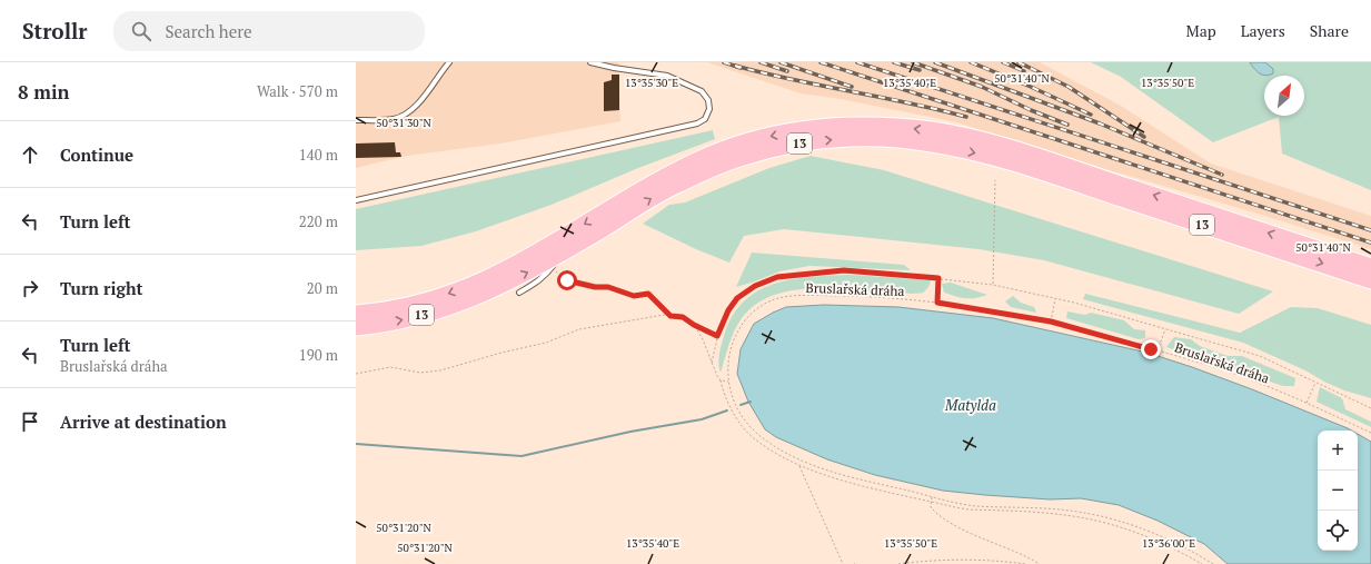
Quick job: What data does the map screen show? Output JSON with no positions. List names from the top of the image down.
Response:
{
  "streets": {
    "highway": ["13"],
    "path": ["Bruslařská dráha"]
  },
  "water": ["Matylda"],
  "north": "top right",
  "page": {
    "header": "Strollr",
    "search": "Search here",
    "nav": ["Map", "Layers", "Share"],
    "heading": ["8 min", "Walk · 570 m"],
    "list": [
      ["Continue", "140 m"],
      ["Turn left", "220 m"],
      ["Turn right", "20 m"],
      ["Turn left", "Bruslařská dráha", "190 m"],
      "Arrive at destination"
    ],
    "map_buttons": ["+", "−"]
  },
  "coordinates": [
    "50°31'40\"N",
    "13°35'30\"E",
    "13°35'40\"E",
    "13°35'50\"E",
    "50°31'30\"N",
    "50°31'20\"N",
    "13°36'00\"E"
  ]
}
